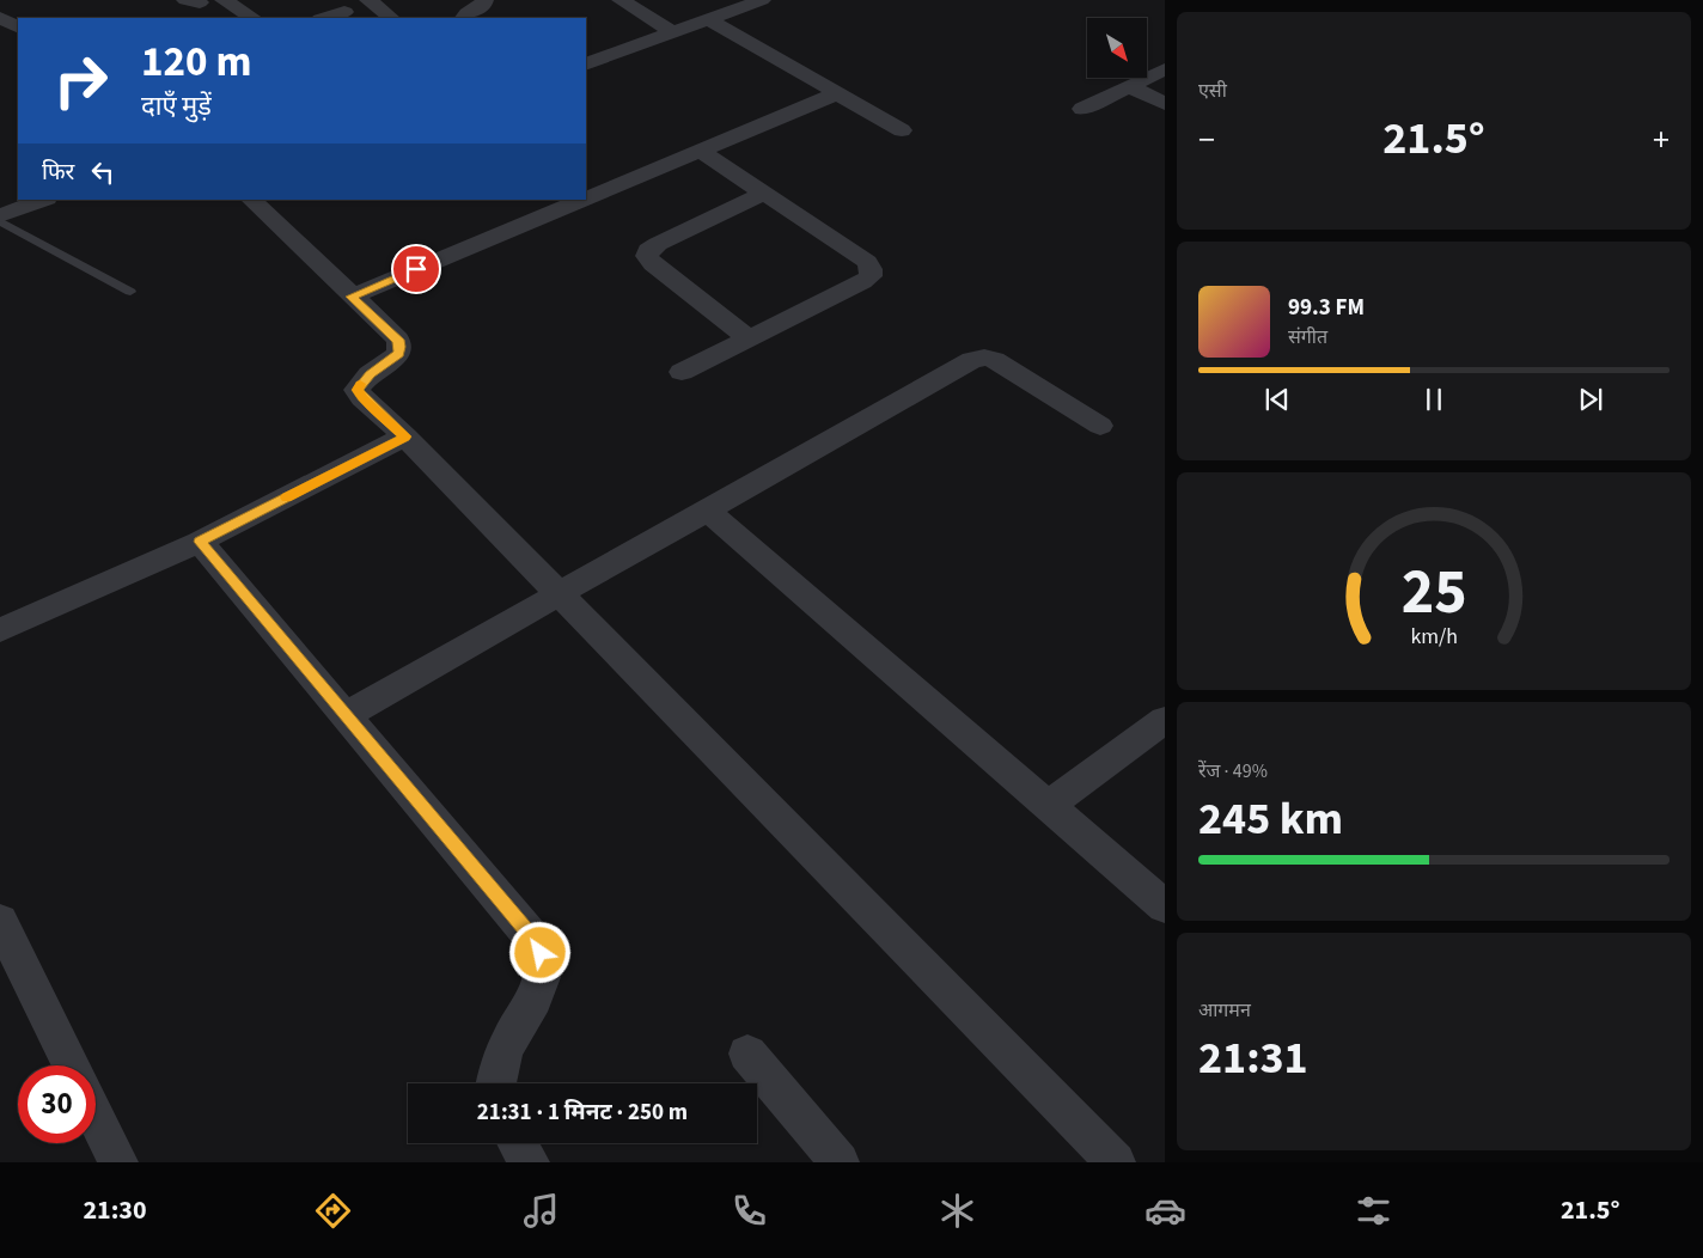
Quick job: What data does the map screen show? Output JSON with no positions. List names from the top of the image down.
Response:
{
  "north": "bottom right",
  "page": {
    "tile": [
      "एसी",
      ["रेंज · 49%", "245 km"],
      ["आगमन", "21:31"]
    ],
    "turn": ["120 m", "दाएँ मुड़ें"],
    "heat": ["−", "21.5°", "+"],
    "then": "फिर",
    "song": ["99.3 FM", "संगीत"],
    "limit": "30",
    "trip": "21:31 · 1 मिनट · 250 m",
    "tabs": ["21:30", "21.5°"],
    "gauge": ["25", "km/h"]
  }
}
